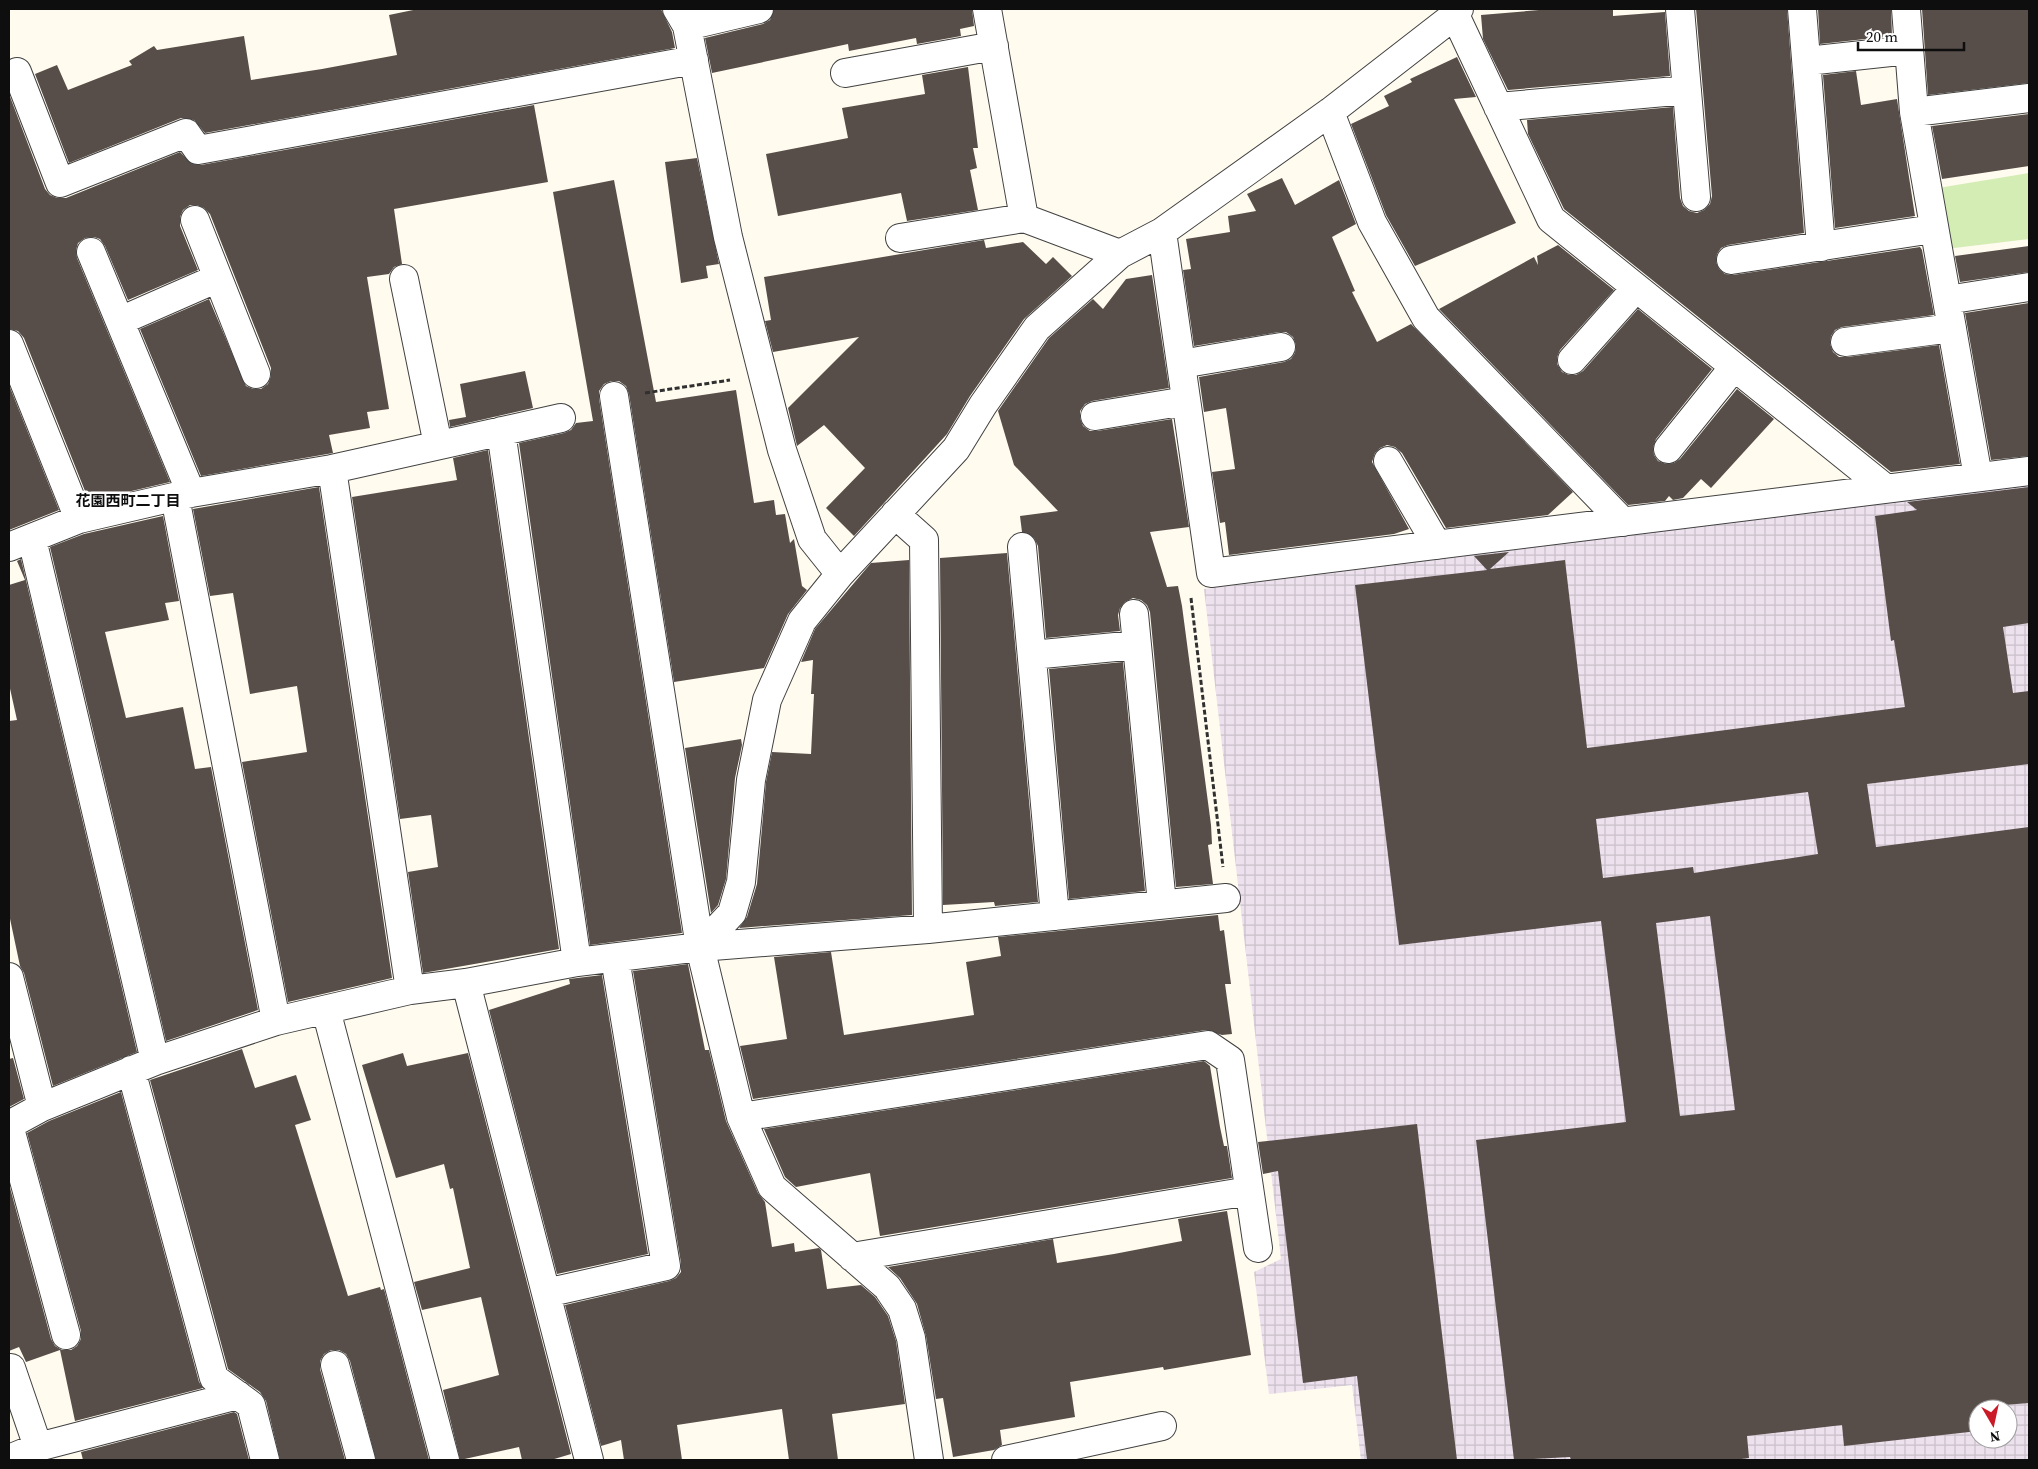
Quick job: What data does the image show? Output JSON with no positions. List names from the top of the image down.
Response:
{
  "districts": ["花園西町二丁目"],
  "scale_bar": "20 m",
  "north": "bottom"
}
